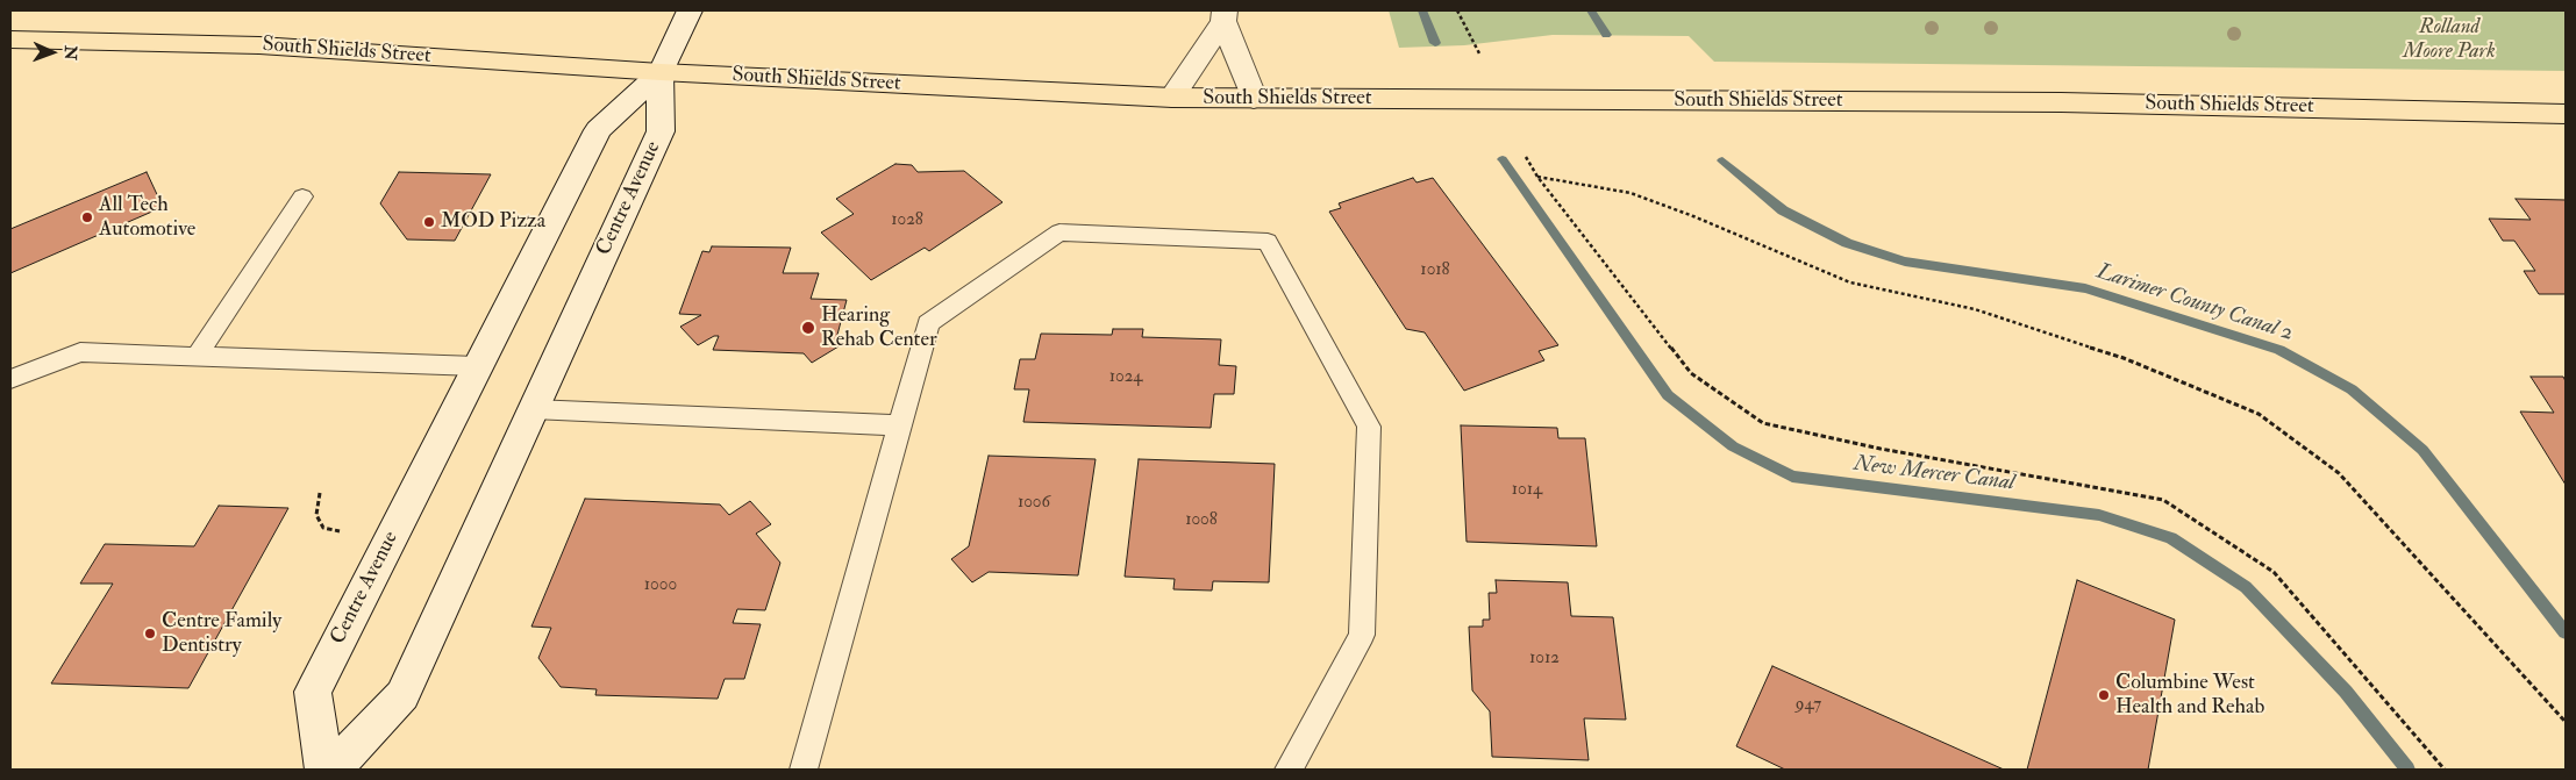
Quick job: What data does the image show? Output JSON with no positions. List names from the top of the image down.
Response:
{
  "streets": {
    "main road": ["South Shields Street"],
    "street": ["Centre Avenue"]
  },
  "crossings": [
    ["South Shields Street", "Centre Avenue"]
  ],
  "water": ["Larimer County Canal 2", "New Mercer Canal"],
  "parks": ["Rolland Moore Park"],
  "places": [
    "All Tech Automotive",
    "MOD Pizza",
    "Hearing Rehab Center",
    "Centre Family Dentistry",
    "Columbine West Health and Rehab"
  ],
  "house_numbers": [
    "1028",
    "1018",
    "1024",
    "1014",
    "1006",
    "1008",
    "1000",
    "1012",
    "947"
  ],
  "north": "right"
}
